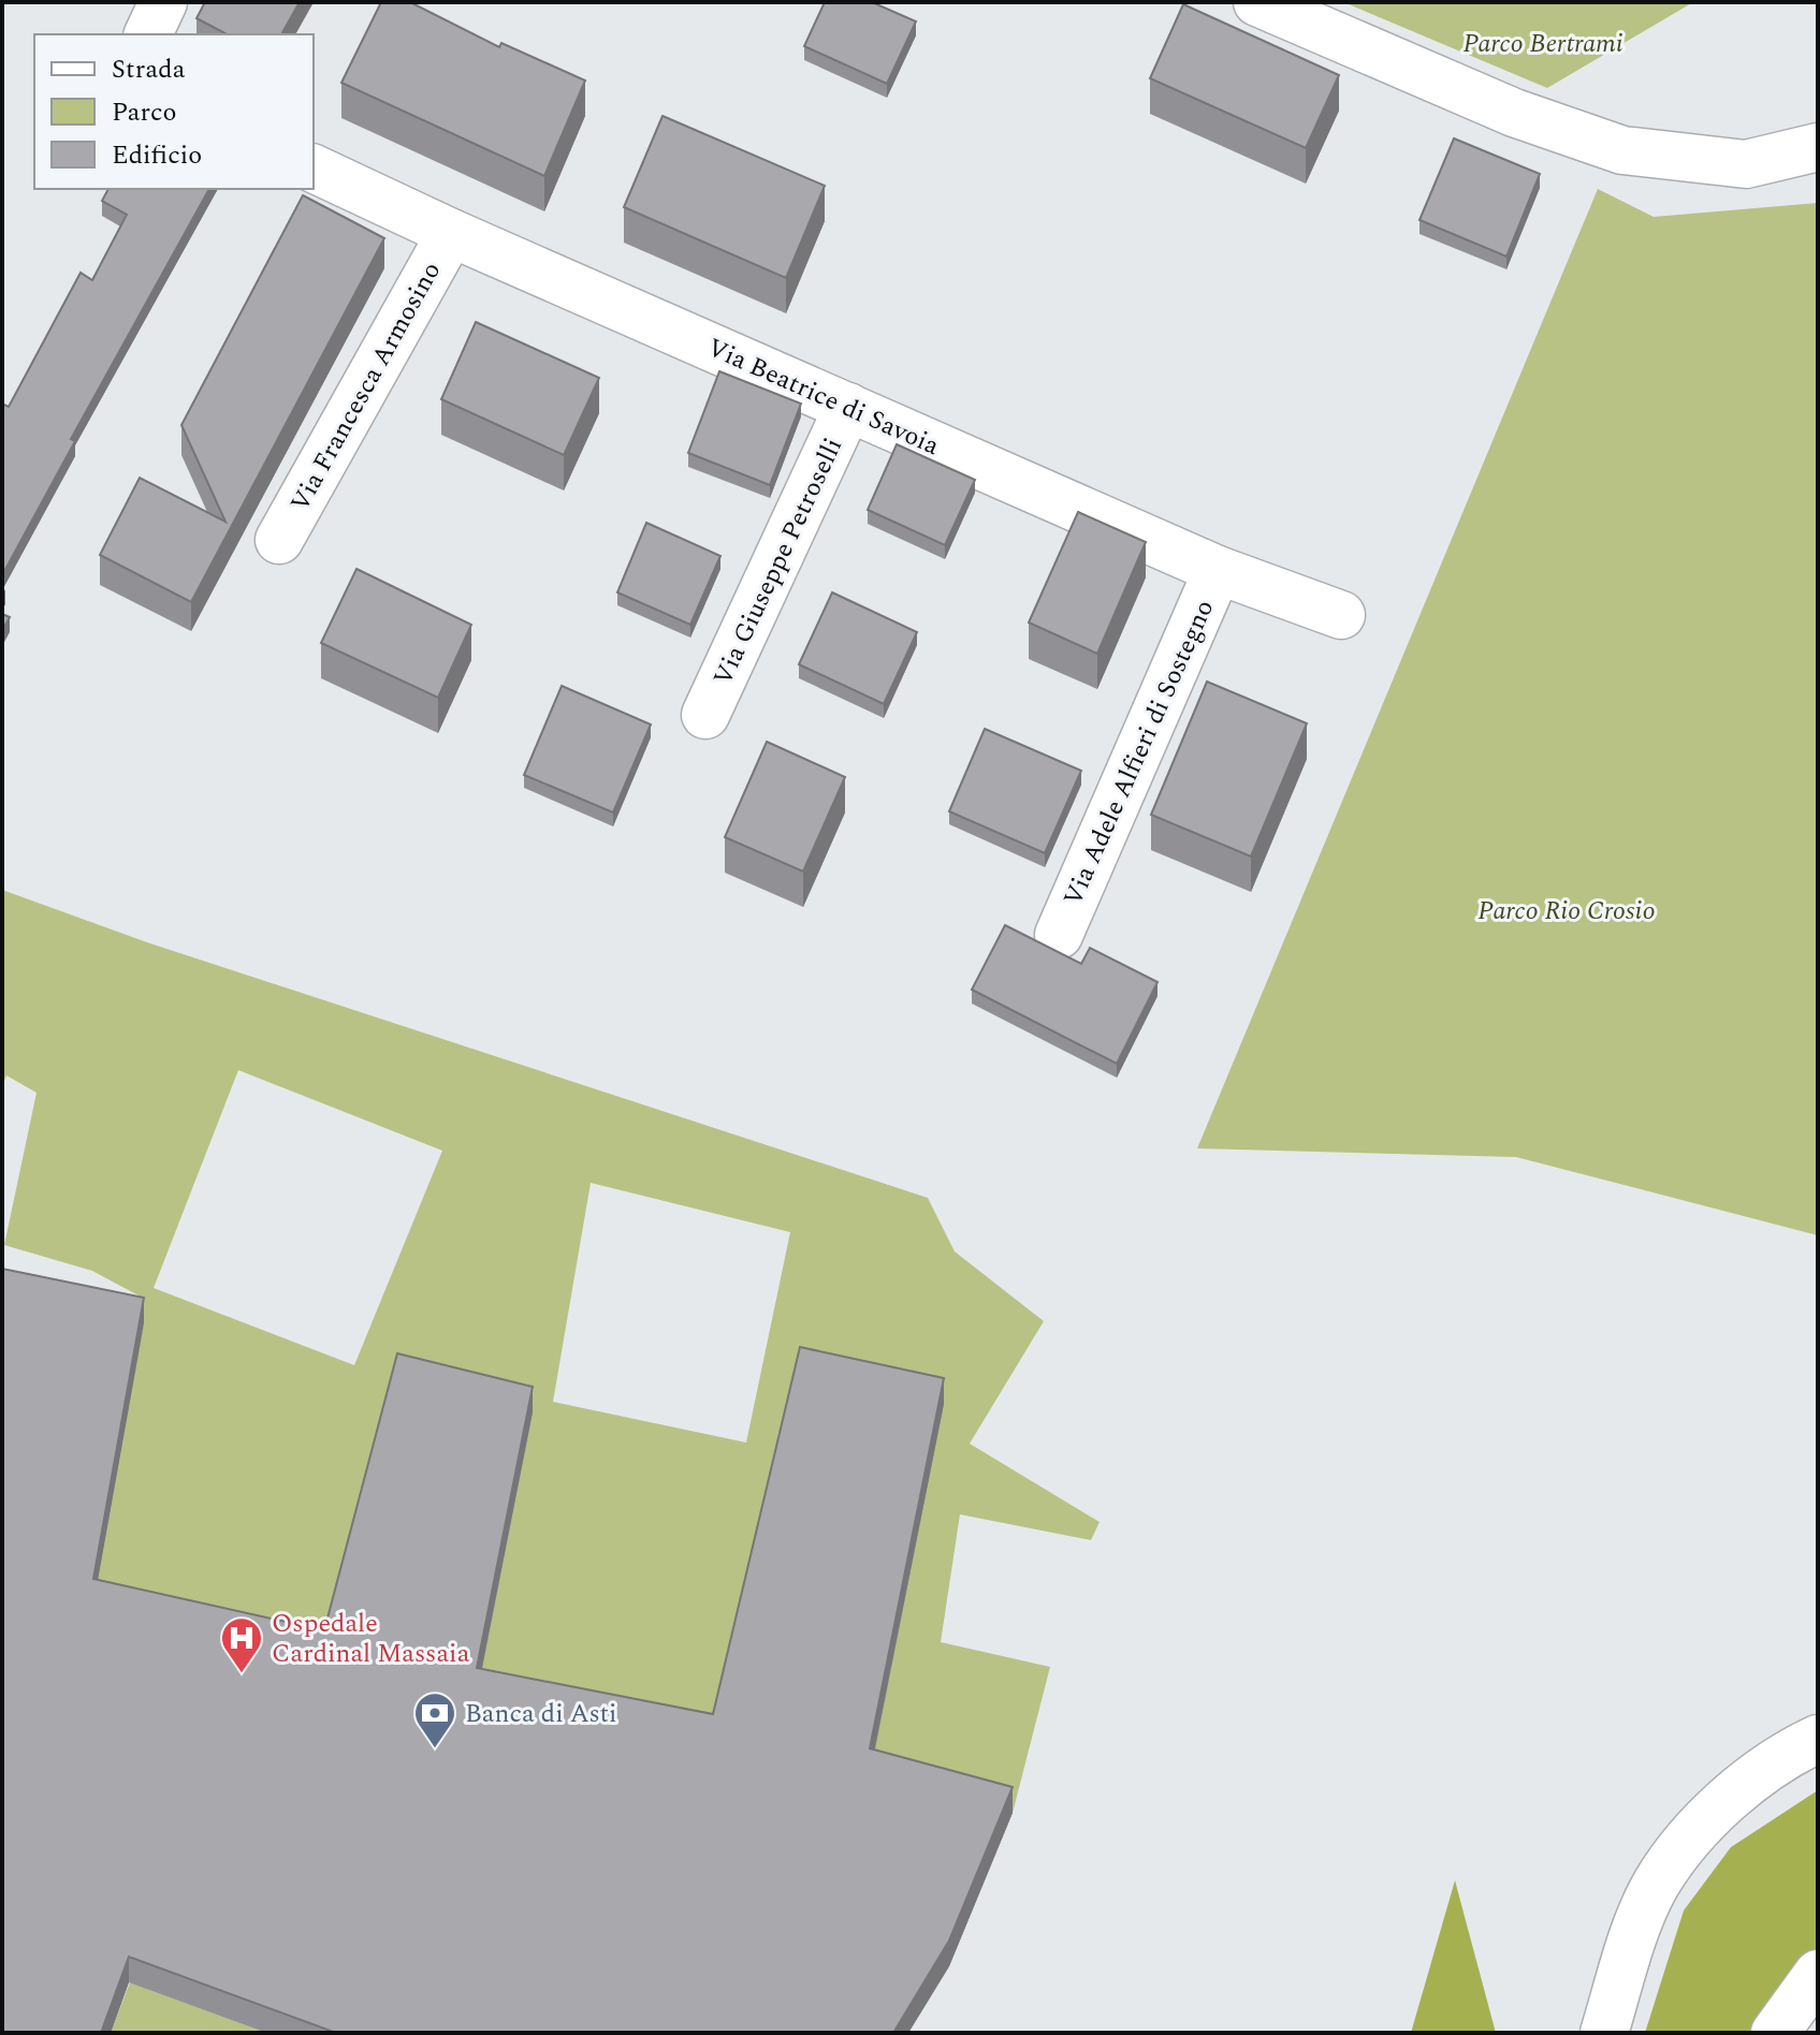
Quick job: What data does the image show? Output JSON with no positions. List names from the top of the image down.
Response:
{
  "streets": {
    "street": [
      "Via Francesca Armosino",
      "Via Beatrice di Savoia",
      "Via Giuseppe Petroselli",
      "Via Adele Alfieri di Sostegno"
    ]
  },
  "crossings": [
    ["Via Francesca Armosino", "Via Beatrice di Savoia"],
    ["Via Beatrice di Savoia", "Via Giuseppe Petroselli"],
    ["Via Beatrice di Savoia", "Via Adele Alfieri di Sostegno"]
  ],
  "parks": ["Parco Bertrami", "Parco Rio Crosio"],
  "places": {
    "hospital": ["Ospedale Cardinal Massaia"],
    "bank": ["Banca di Asti"]
  },
  "legend": ["Strada", "Parco", "Edificio"]
}
